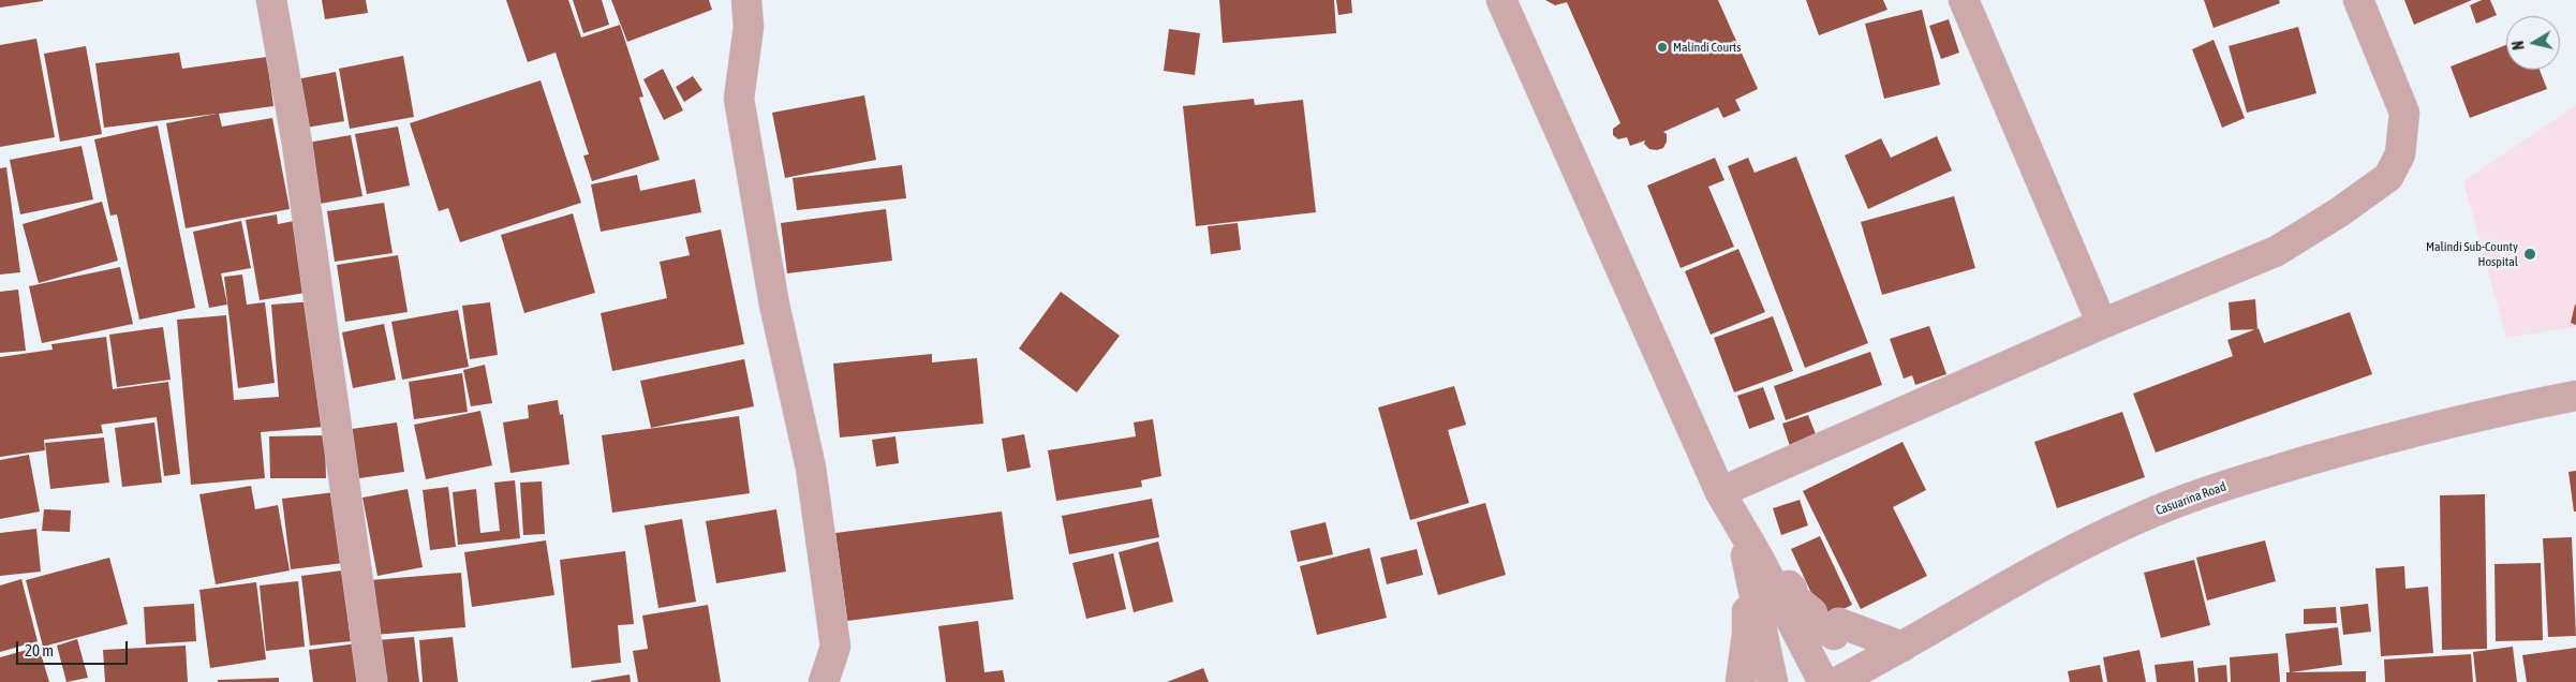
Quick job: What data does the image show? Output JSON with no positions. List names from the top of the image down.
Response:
{
  "streets": {
    "street": ["Casuarina Road"]
  },
  "places": ["Malindi Courts", "Malindi Sub-County Hospital"],
  "scale_bar": "20 m",
  "north": "left"
}
